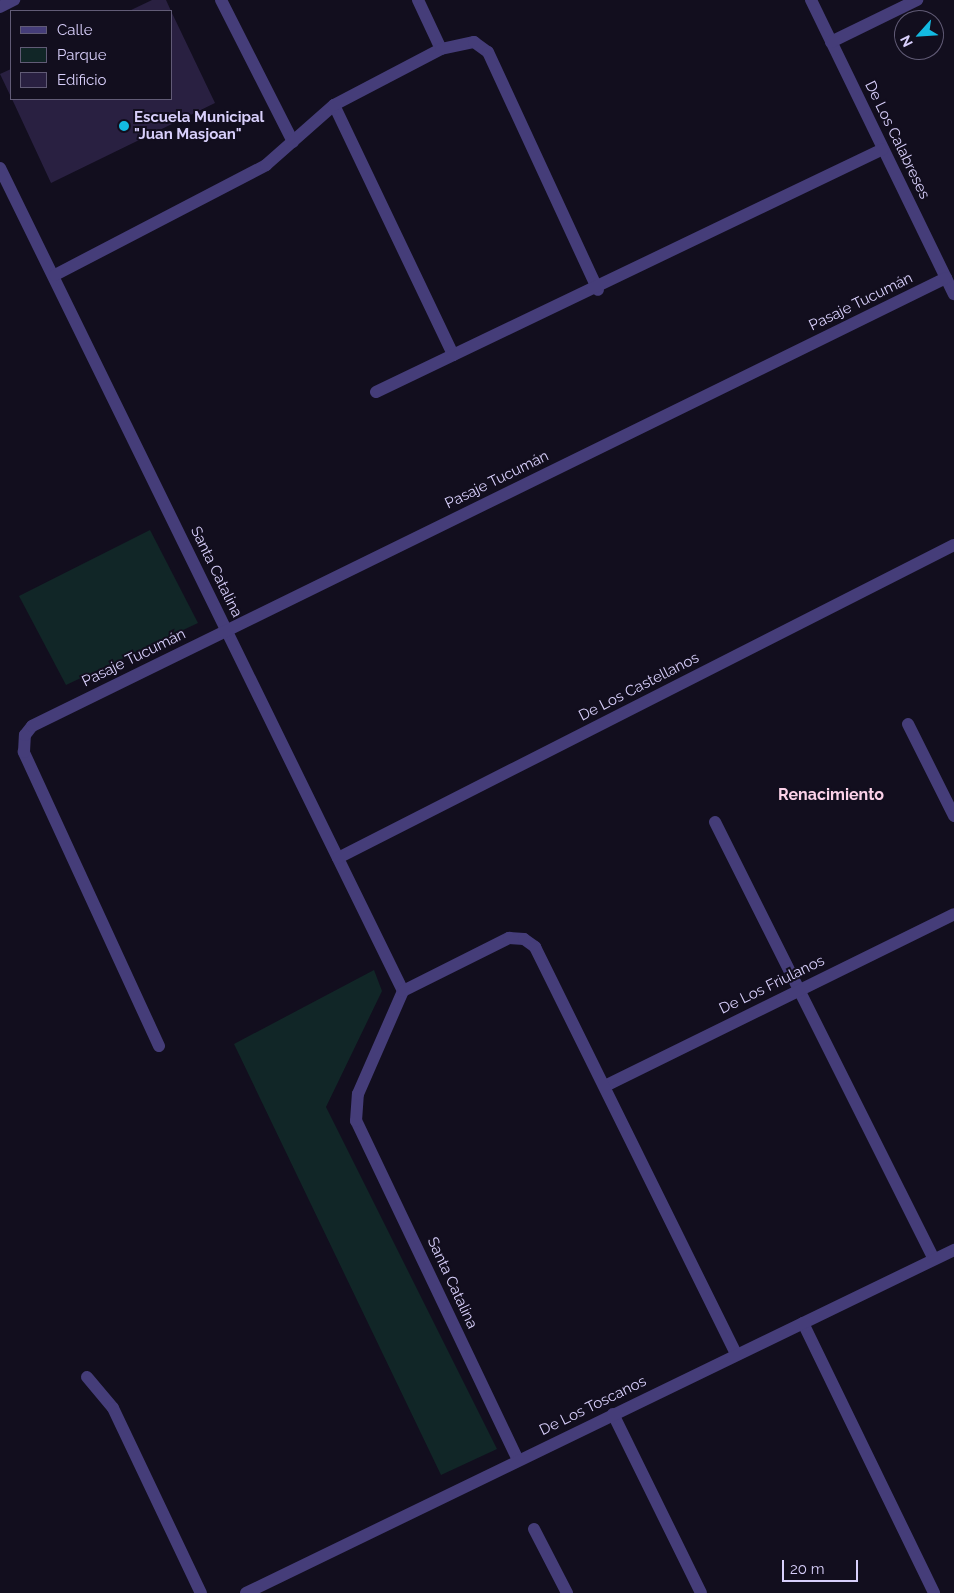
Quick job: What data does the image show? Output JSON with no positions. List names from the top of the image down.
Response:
{
  "streets": {
    "street": [
      "De Los Calabreses",
      "Pasaje Tucumán",
      "Santa Catalina",
      "De Los Castellanos",
      "De Los Friulanos",
      "De Los Toscanos"
    ]
  },
  "crossings": [
    ["De Los Calabreses", "Pasaje Tucumán"],
    ["Pasaje Tucumán", "Santa Catalina"],
    ["Santa Catalina", "De Los Castellanos"],
    ["Santa Catalina", "De Los Toscanos"]
  ],
  "districts": ["Renacimiento"],
  "places": ["Escuela Municipal \"Juan Masjoan\""],
  "legend": ["Calle", "Parque", "Edificio"],
  "scale_bar": "20 m",
  "north": "bottom left"
}
